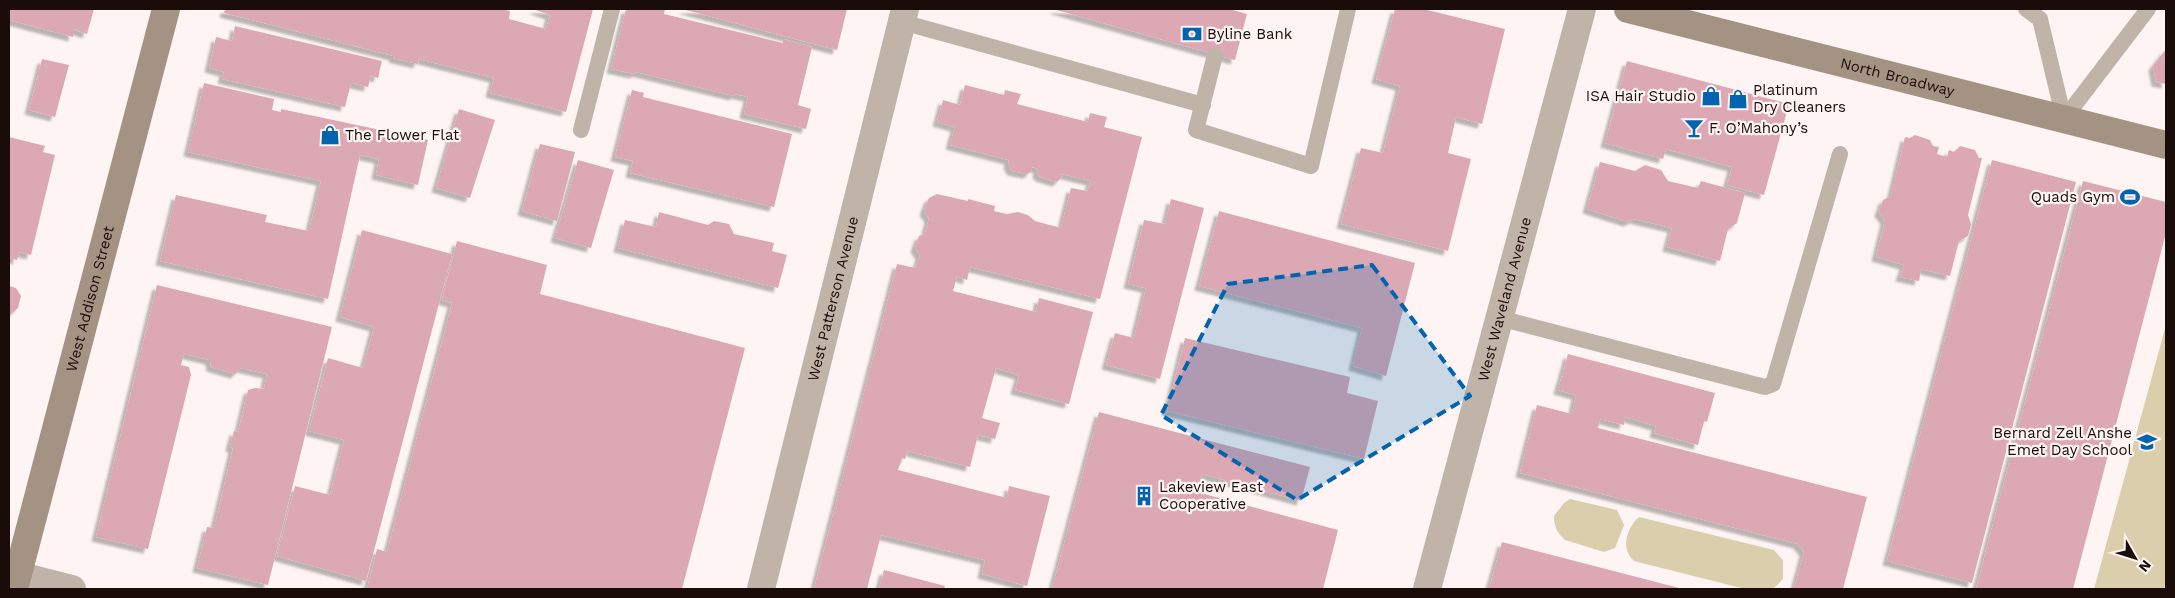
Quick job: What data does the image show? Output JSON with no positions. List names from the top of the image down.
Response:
{
  "streets": {
    "street": [
      "North Broadway",
      "West Addison Street",
      "West Patterson Avenue",
      "West Waveland Avenue"
    ]
  },
  "places": {
    "bank": ["Byline Bank"],
    "shop": ["ISA Hair Studio", "Platinum Dry Cleaners", "The Flower Flat"],
    "bar": ["F. O’Mahony’s"],
    "sports": ["Quads Gym"],
    "school or university": ["Bernard Zell Anshe Emet Day School"],
    "building": ["Lakeview East Cooperative"]
  },
  "north": "bottom right"
}
